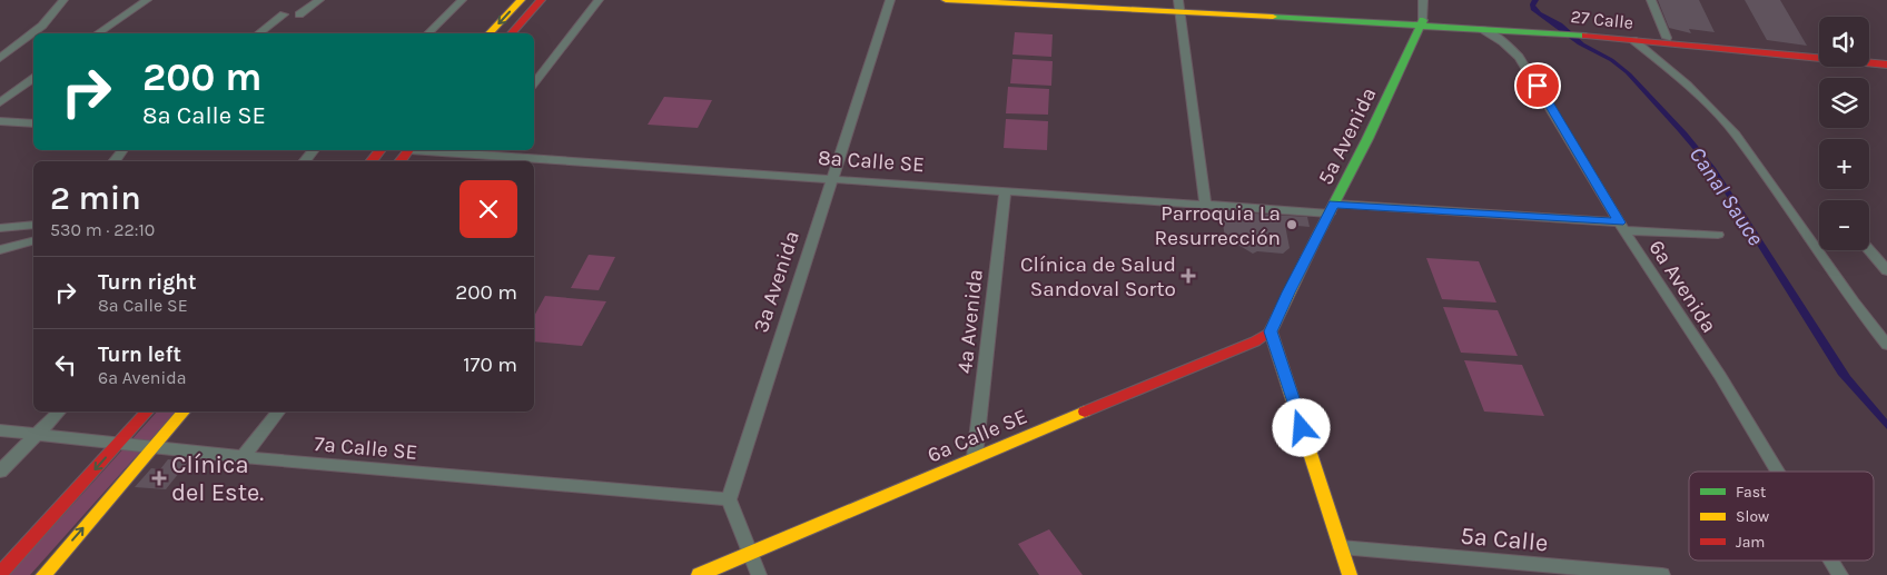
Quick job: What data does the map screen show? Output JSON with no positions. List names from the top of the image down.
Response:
{
  "streets": {
    "street": [
      "27 Calle",
      "5a Avenida",
      "8a Calle SE",
      "3a Avenida",
      "6a Avenida",
      "4a Avenida",
      "6a Calle SE",
      "7a Calle SE",
      "5a Calle"
    ]
  },
  "crossings": [
    ["27 Calle", "5a Avenida"],
    ["27 Calle", "6a Avenida"],
    ["5a Avenida", "8a Calle SE"],
    ["5a Avenida", "6a Calle SE"],
    ["8a Calle SE", "3a Avenida"],
    ["8a Calle SE", "6a Avenida"],
    ["8a Calle SE", "4a Avenida"],
    ["3a Avenida", "7a Calle SE"],
    ["4a Avenida", "6a Calle SE"]
  ],
  "water": ["Canal Sauce"],
  "places": {
    "other": ["Parroquia La Resurrección"],
    "health": ["Clínica de Salud Sandoval Sorto", "Clínica del Este."]
  },
  "legend": ["Fast", "Slow", "Jam"],
  "page": {
    "map_buttons": ["+", "−"],
    "turn": ["200 m", "8a Calle SE"],
    "heading": ["2 min", "530 m · 22:10"],
    "list": [
      {
        "name": "Turn right",
        "note": "8a Calle SE",
        "value": "200 m"
      },
      {
        "name": "Turn left",
        "note": "6a Avenida",
        "value": "170 m"
      }
    ]
  }
}
